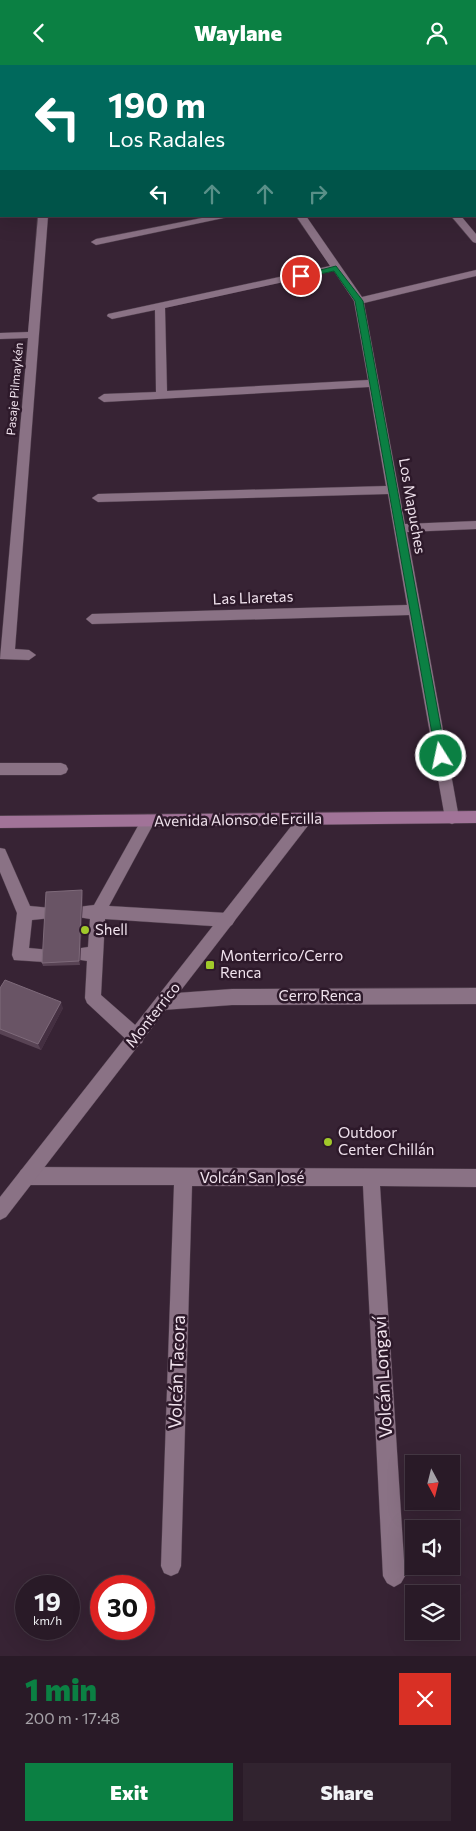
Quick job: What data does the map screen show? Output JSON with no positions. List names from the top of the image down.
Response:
{
  "streets": {
    "main road": ["Avenida Alonso de Ercilla"],
    "street": [
      "Pasaje Pilmaykén",
      "Los Mapuches",
      "Las Llaretas",
      "Cerro Renca",
      "Monterrico",
      "Volcán San José",
      "Volcán Tacora",
      "Volcán Longaví"
    ]
  },
  "crossings": [
    ["Los Mapuches", "Las Llaretas"],
    ["Los Mapuches", "Avenida Alonso de Ercilla"],
    ["Avenida Alonso de Ercilla", "Monterrico"],
    ["Cerro Renca", "Monterrico"],
    ["Monterrico", "Volcán San José"],
    ["Volcán San José", "Volcán Tacora"],
    ["Volcán San José", "Volcán Longaví"]
  ],
  "places": {
    "other": ["Shell", "Outdoor Center Chillán"],
    "transit": ["Monterrico/Cerro Renca"]
  },
  "north": "bottom",
  "page": {
    "header": "Waylane",
    "turn": ["190 m", "Los Radales"],
    "speed": "19 km/h",
    "limit": "30",
    "heading": ["1 min", "200 m · 17:48"],
    "buttons": ["Exit", "Share"]
  }
}
